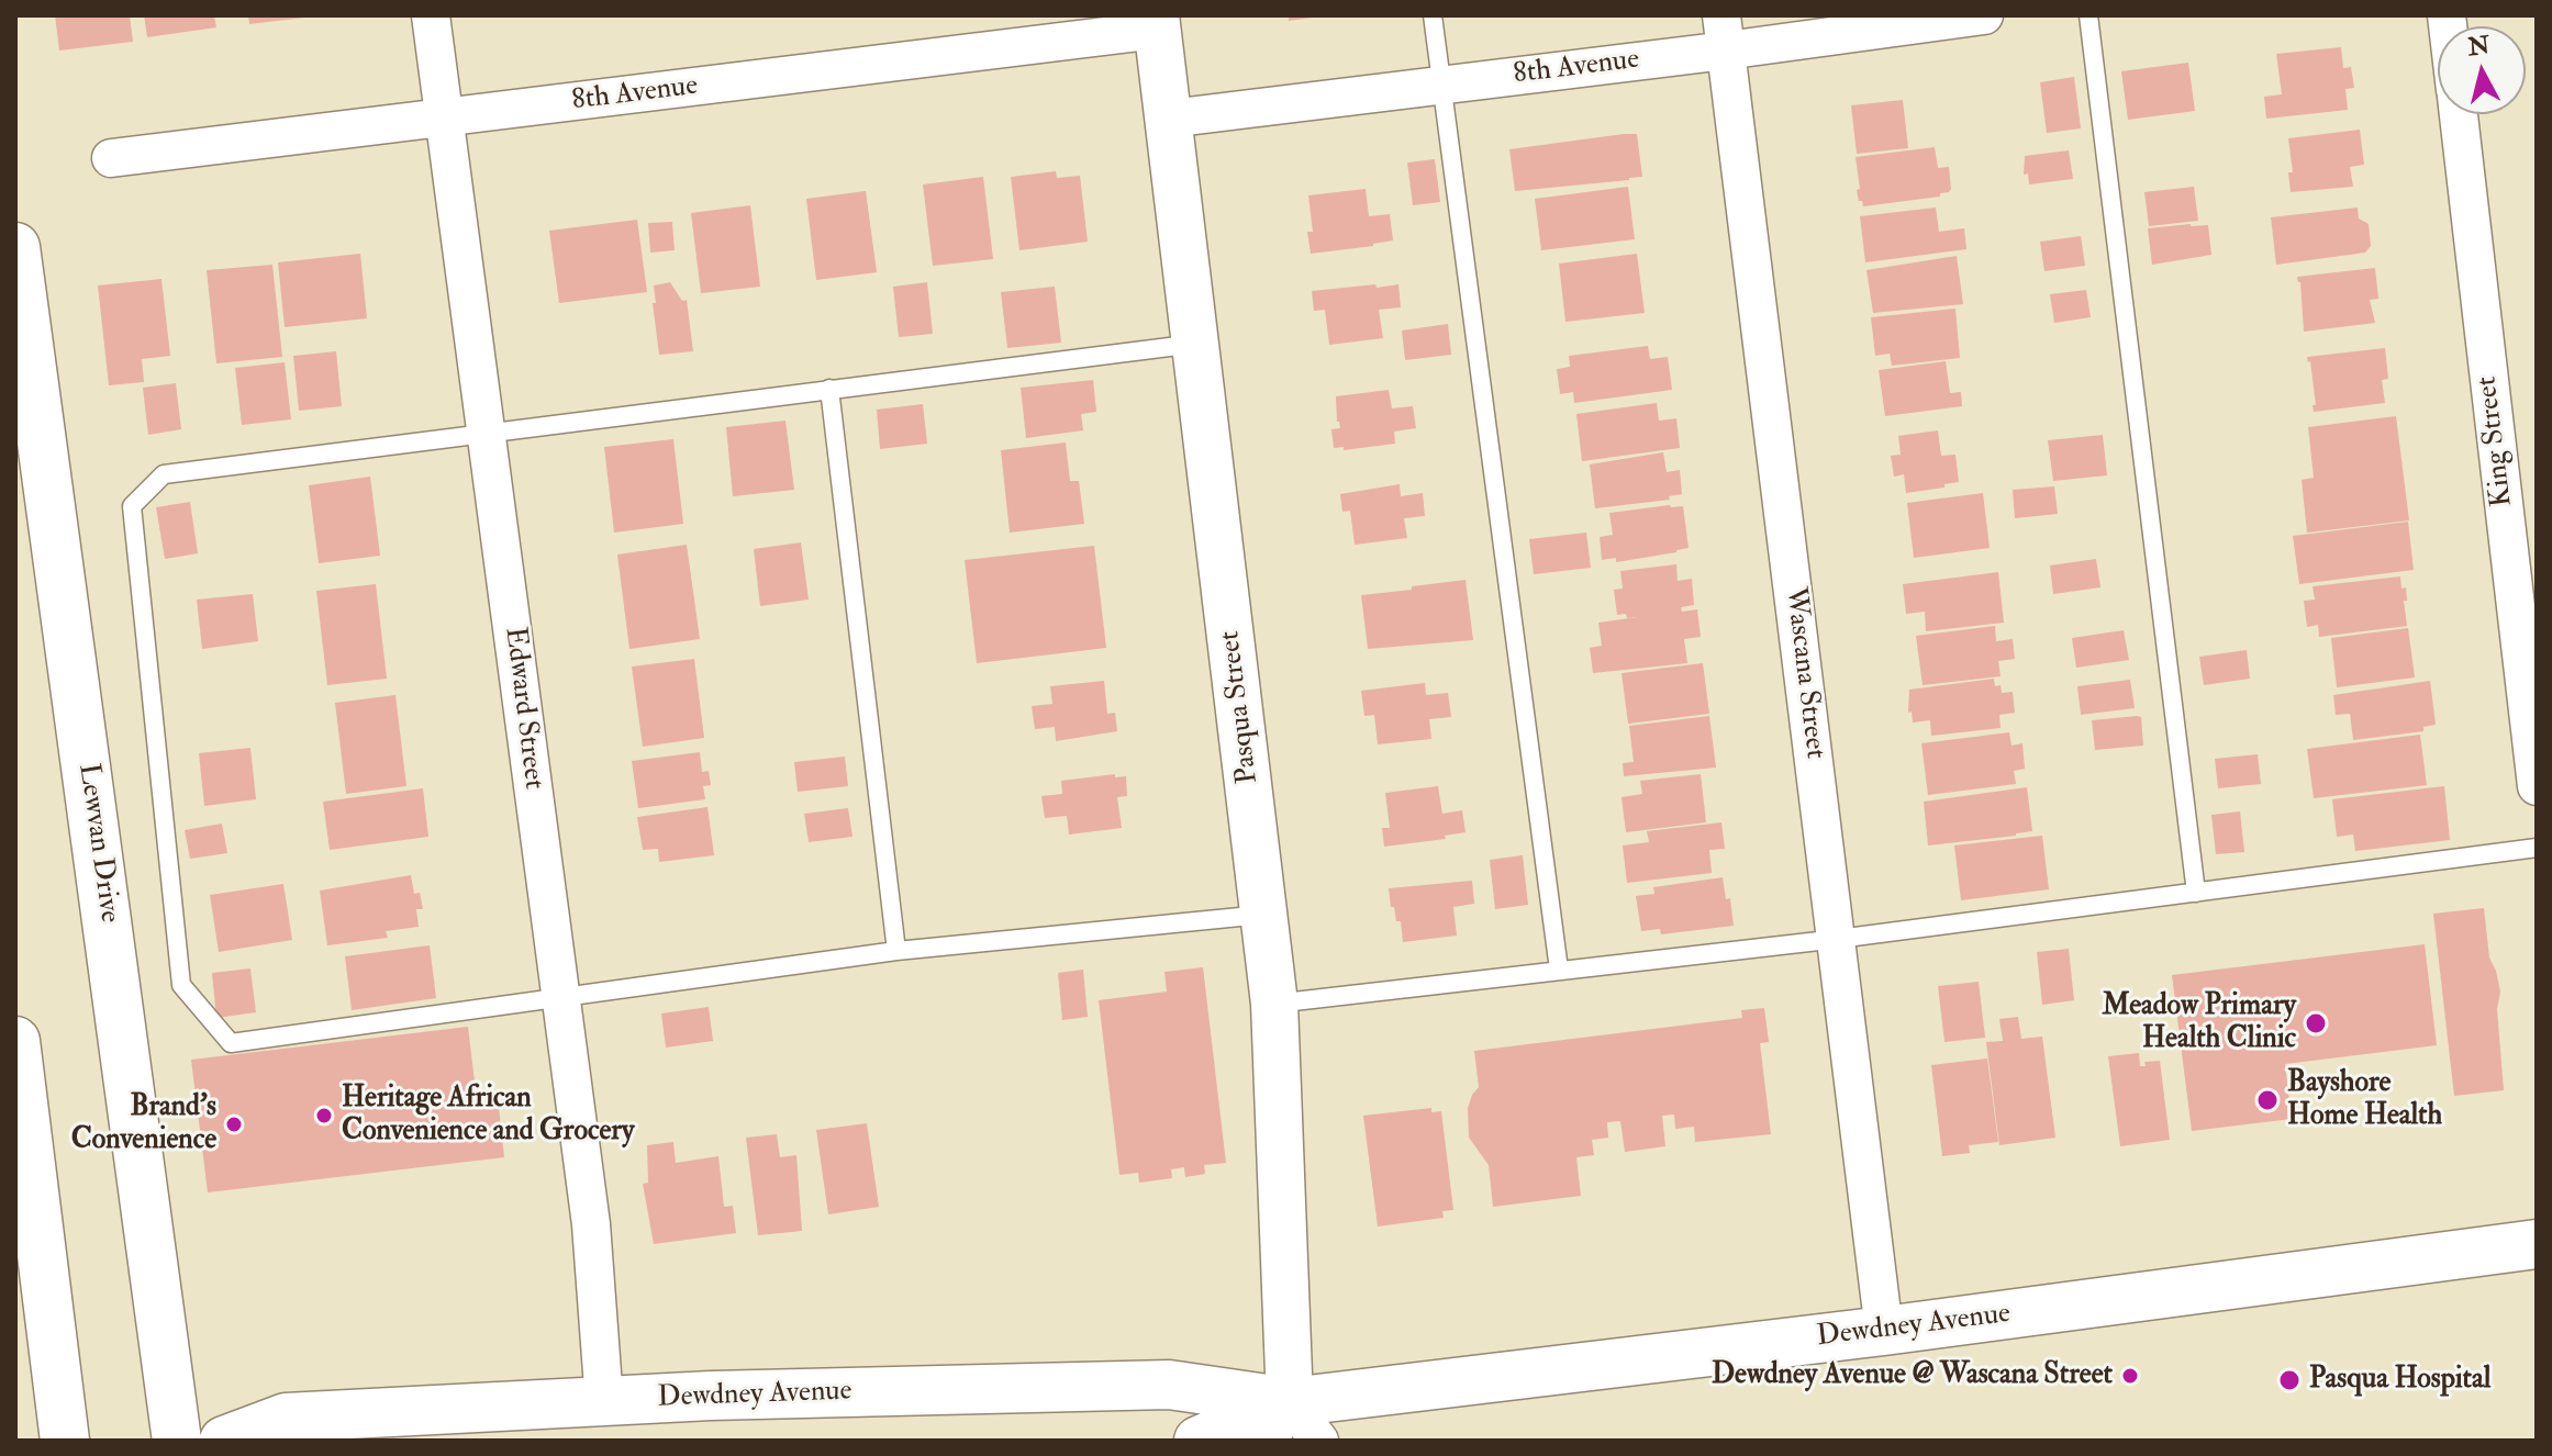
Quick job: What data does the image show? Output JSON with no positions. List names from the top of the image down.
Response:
{
  "streets": {
    "main road": ["Lewvan Drive", "Dewdney Avenue"],
    "street": [
      "8th Avenue",
      "King Street",
      "Wascana Street",
      "Pasqua Street",
      "Edward Street"
    ]
  },
  "crossings": [
    ["8th Avenue", "Wascana Street"],
    ["8th Avenue", "Pasqua Street"],
    ["8th Avenue", "Edward Street"],
    ["Wascana Street", "Dewdney Avenue"],
    ["Pasqua Street", "Dewdney Avenue"],
    ["Edward Street", "Dewdney Avenue"]
  ],
  "places": [
    "Meadow Primary Health Clinic",
    "Bayshore Home Health",
    "Heritage African Convenience and Grocery",
    "Brand's Convenience",
    "Dewdney Avenue @ Wascana Street",
    "Pasqua Hospital"
  ],
  "north": "top"
}
